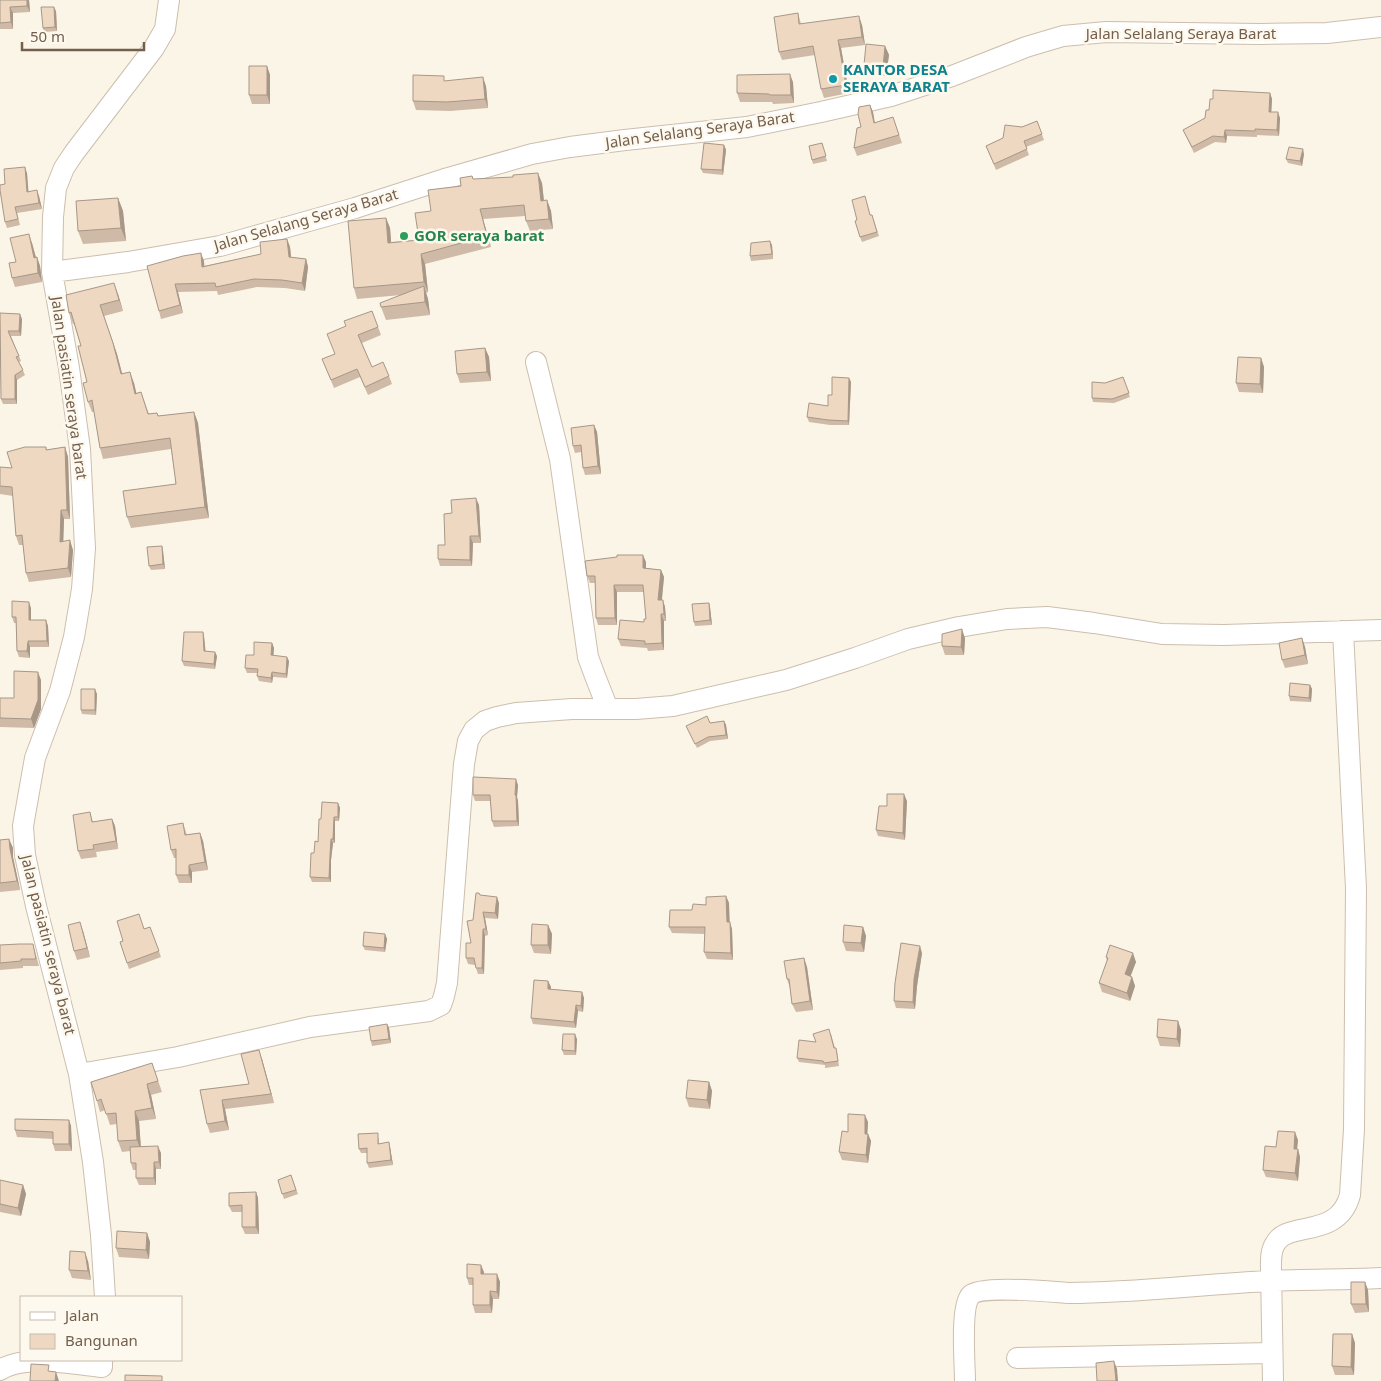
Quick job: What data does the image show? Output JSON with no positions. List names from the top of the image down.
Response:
{
  "streets": {
    "street": ["Jalan Selalang Seraya Barat", "Jalan pasiatin seraya barat"]
  },
  "crossings": [
    ["Jalan Selalang Seraya Barat", "Jalan pasiatin seraya barat"]
  ],
  "places": ["KANTOR DESA SERAYA BARAT", "GOR seraya barat"],
  "legend": ["Jalan", "Bangunan"],
  "scale_bar": "50 m"
}
